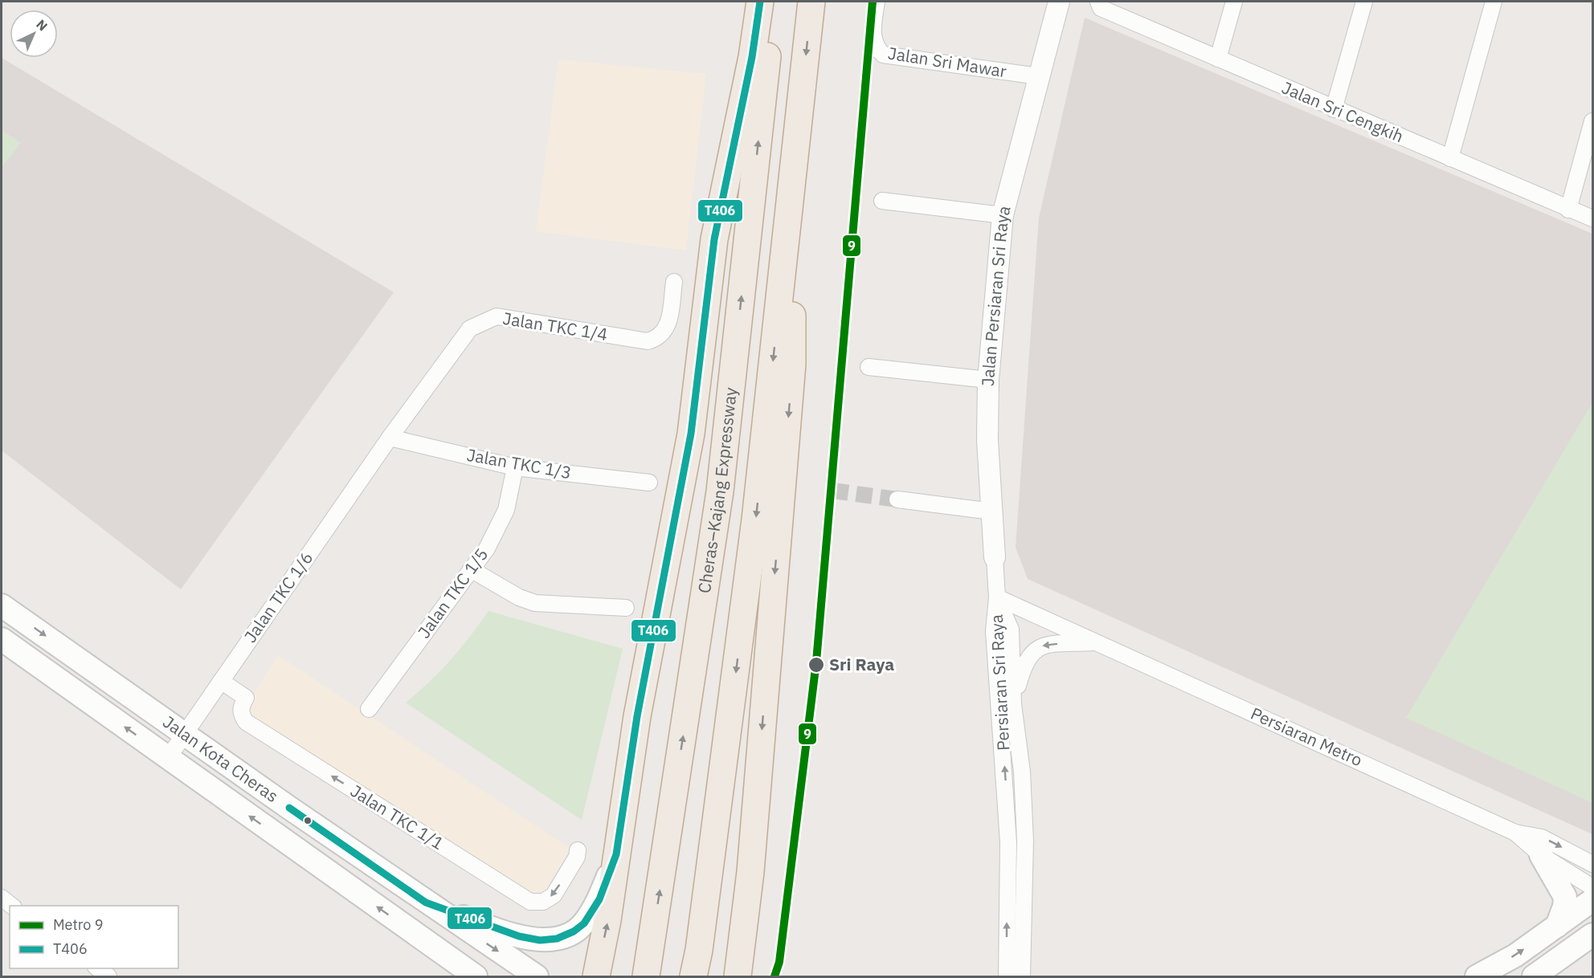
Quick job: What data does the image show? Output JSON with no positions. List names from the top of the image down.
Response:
{
  "streets": {
    "highway": ["Cheras–Kajang Expressway"],
    "main road": ["Jalan Kota Cheras"],
    "street": [
      "Jalan Sri Mawar",
      "Jalan Sri Cengkih",
      "Jalan Persiaran Sri Raya",
      "Jalan TKC 1/4",
      "Jalan TKC 1/3",
      "Jalan TKC 1/5",
      "Jalan TKC 1/6",
      "Persiaran Sri Raya",
      "Persiaran Metro",
      "Jalan TKC 1/1"
    ]
  },
  "crossings": [
    ["Jalan Sri Mawar", "Jalan Persiaran Sri Raya"],
    ["Jalan Persiaran Sri Raya", "Persiaran Sri Raya"],
    ["Jalan Persiaran Sri Raya", "Persiaran Metro"],
    ["Jalan TKC 1/4", "Jalan TKC 1/3"],
    ["Jalan TKC 1/4", "Jalan TKC 1/6"],
    ["Jalan TKC 1/3", "Jalan TKC 1/5"],
    ["Jalan TKC 1/3", "Jalan TKC 1/6"],
    ["Jalan TKC 1/6", "Jalan Kota Cheras"],
    ["Jalan TKC 1/6", "Jalan TKC 1/1"],
    ["Persiaran Sri Raya", "Persiaran Metro"]
  ],
  "one_way": ["Jalan TKC 1/1"],
  "places": ["Sri Raya"],
  "lines": ["metro line 9", "transit line T406"],
  "legend": ["Metro 9", "T406"],
  "north": "top right"
}
